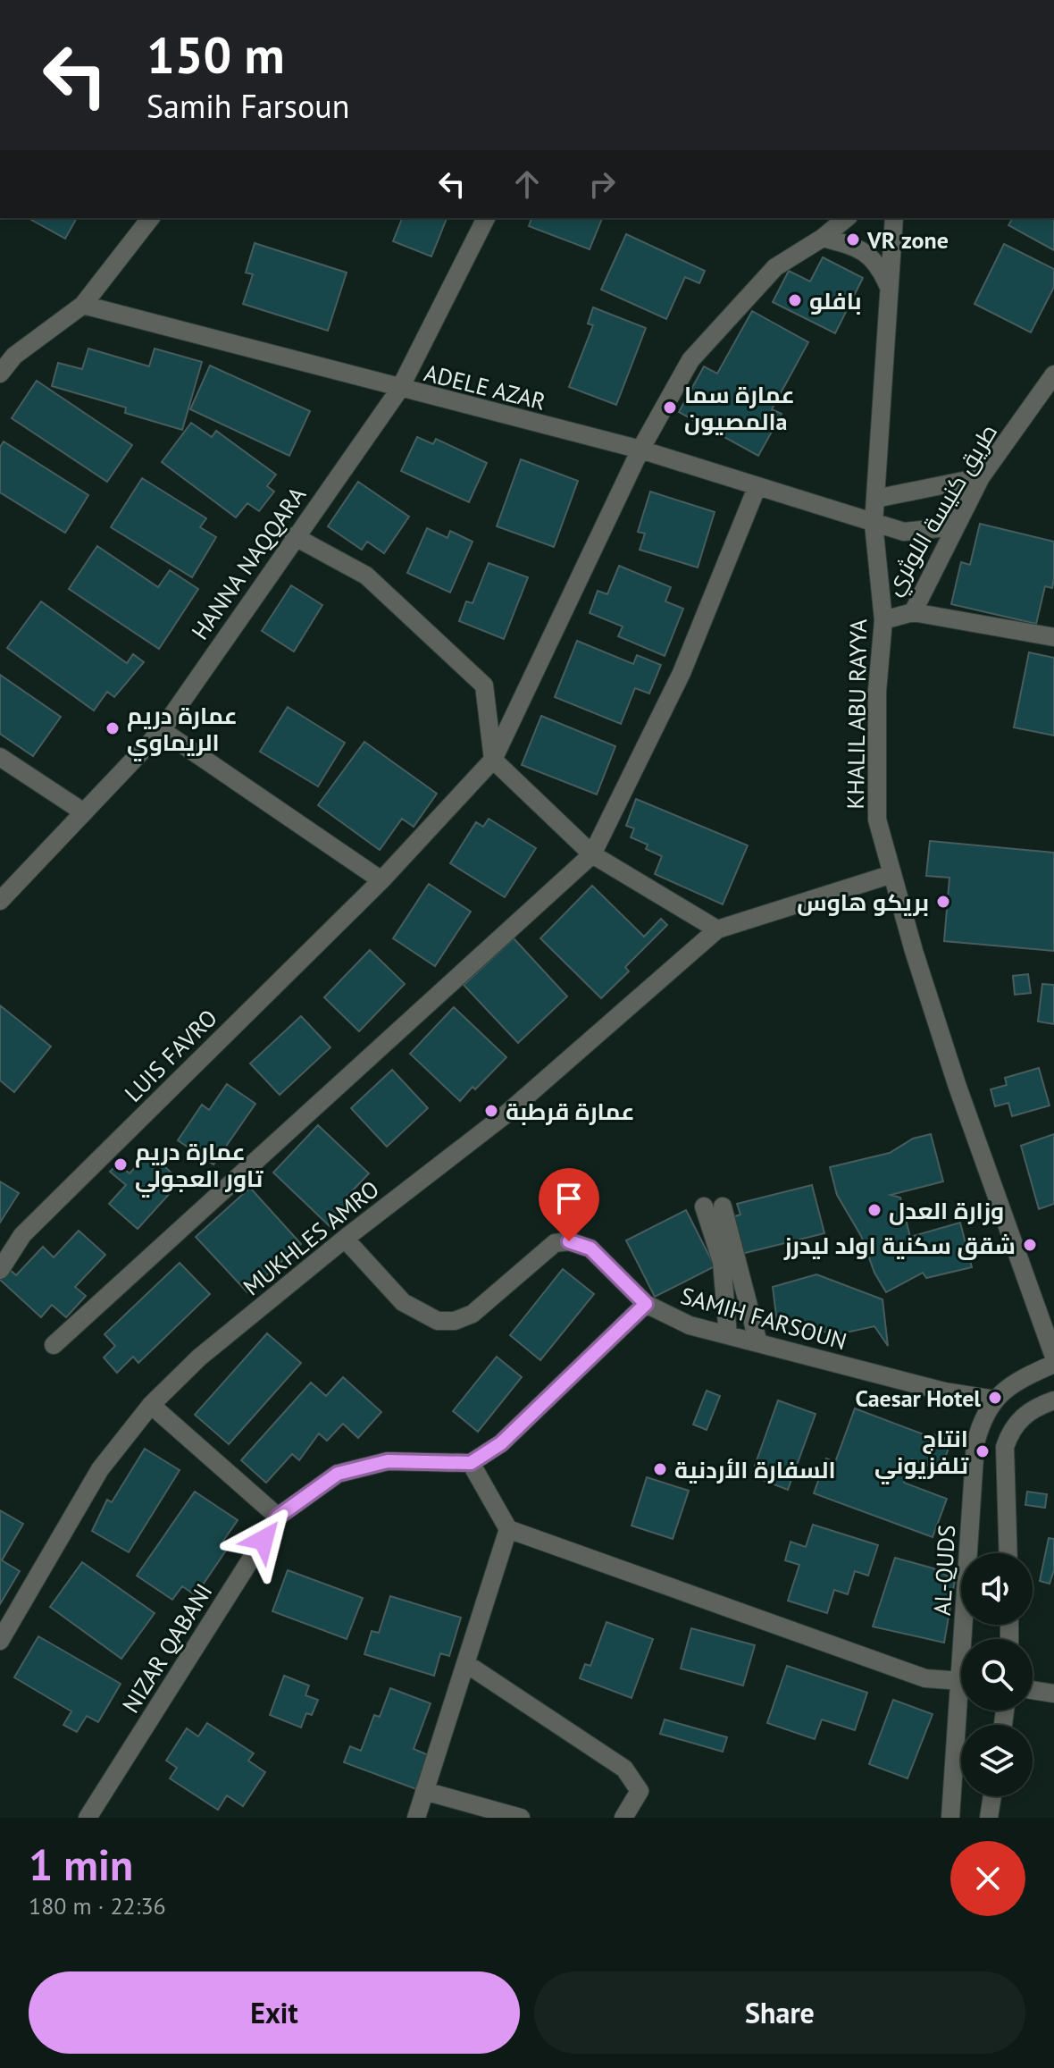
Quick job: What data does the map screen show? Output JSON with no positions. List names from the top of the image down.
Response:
{
  "streets": {
    "street": [
      "ADELE AZAR",
      "طريق كنيسة اللوثري",
      "HANNA NAQQARA",
      "KHALIL ABU RAYYA",
      "LUIS FAVRO",
      "MUKHLES AMRO",
      "SAMIH FARSOUN",
      "AL-QUDS",
      "NIZAR QABANI"
    ]
  },
  "crossings": [
    ["ADELE AZAR", "طريق كنيسة اللوثري"],
    ["ADELE AZAR", "HANNA NAQQARA"],
    ["ADELE AZAR", "KHALIL ABU RAYYA"],
    ["ADELE AZAR", "LUIS FAVRO"],
    ["طريق كنيسة اللوثري", "KHALIL ABU RAYYA"],
    ["MUKHLES AMRO", "SAMIH FARSOUN"],
    ["SAMIH FARSOUN", "AL-QUDS"]
  ],
  "places": [
    "VR zone",
    "بافلو",
    "عمارة سما المصيونa",
    "عمارة دريم الريماوي",
    "بريكو هاوس",
    "عمارة قرطبة",
    "عمارة دريم تاور العجولي",
    "وزارة العدل",
    "شقق سكنية اولد ليدرز",
    "Caesar Hotel",
    "انتاج تلفزيوني",
    "السفارة الأردنية"
  ],
  "page": {
    "turn": ["150 m", "Samih Farsoun"],
    "heading": ["1 min", "180 m · 22:36"],
    "buttons": ["Exit", "Share"]
  }
}
